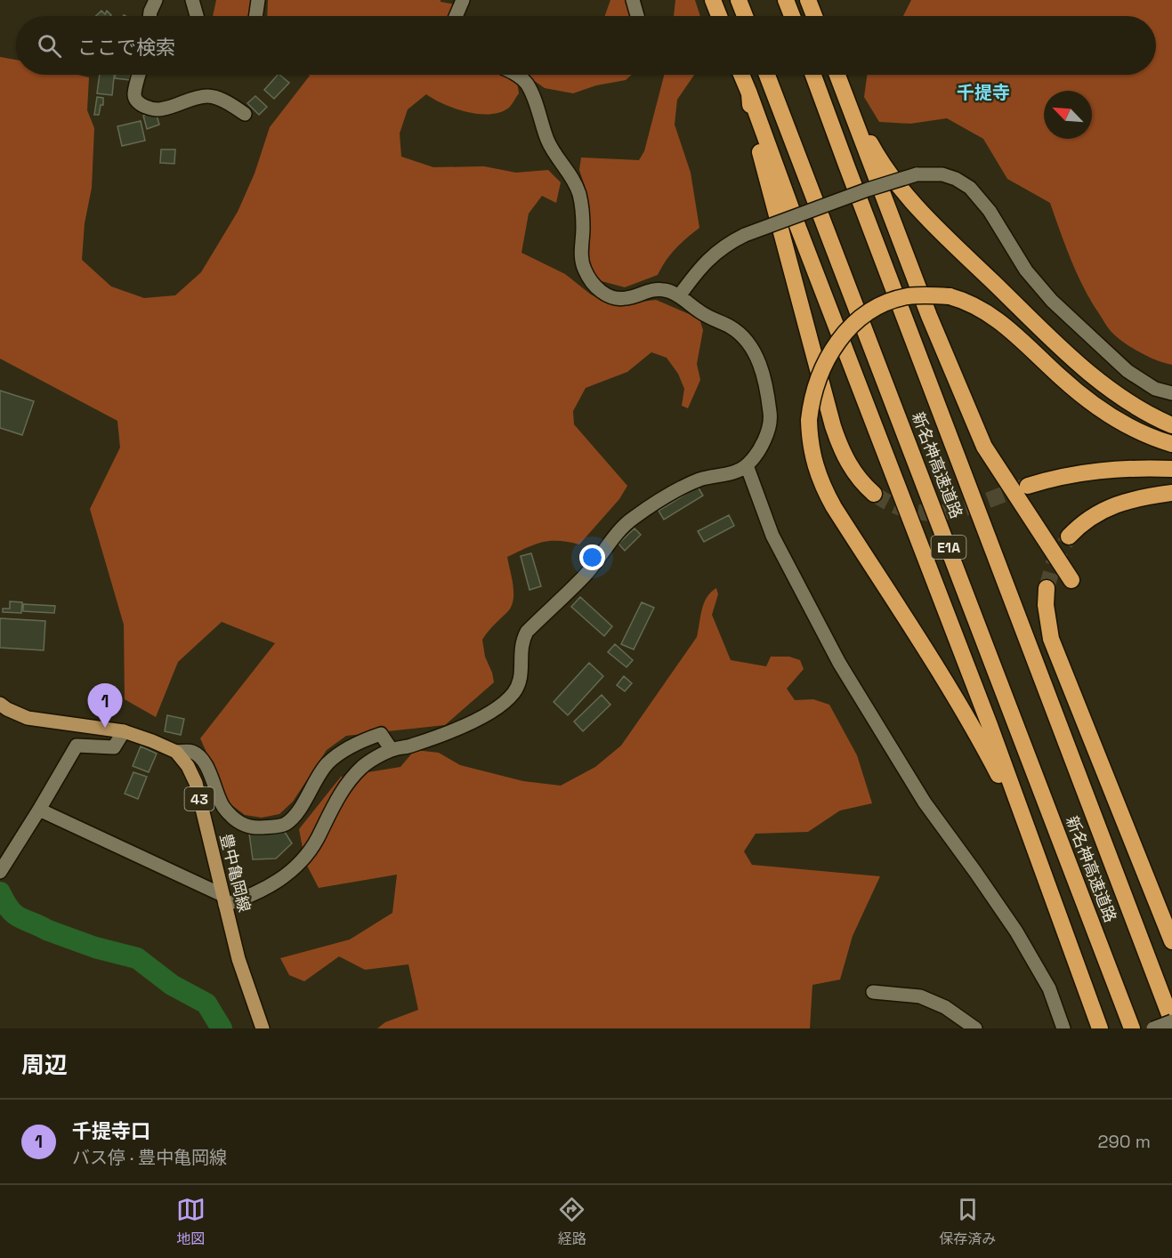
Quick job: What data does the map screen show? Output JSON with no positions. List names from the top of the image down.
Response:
{
  "streets": {
    "highway": ["新名神高速道路", "E1A"],
    "main road": ["43", "豊中亀岡線"]
  },
  "districts": ["千提寺"],
  "north": "top left",
  "page": {
    "search": "ここで検索",
    "pins": "1",
    "heading": "周辺",
    "list": [
      {
        "mark": "1",
        "name": "千提寺口",
        "note": "バス停 · 豊中亀岡線",
        "value": "290 m"
      }
    ],
    "nav": ["地図", "経路", "保存済み"]
  }
}
